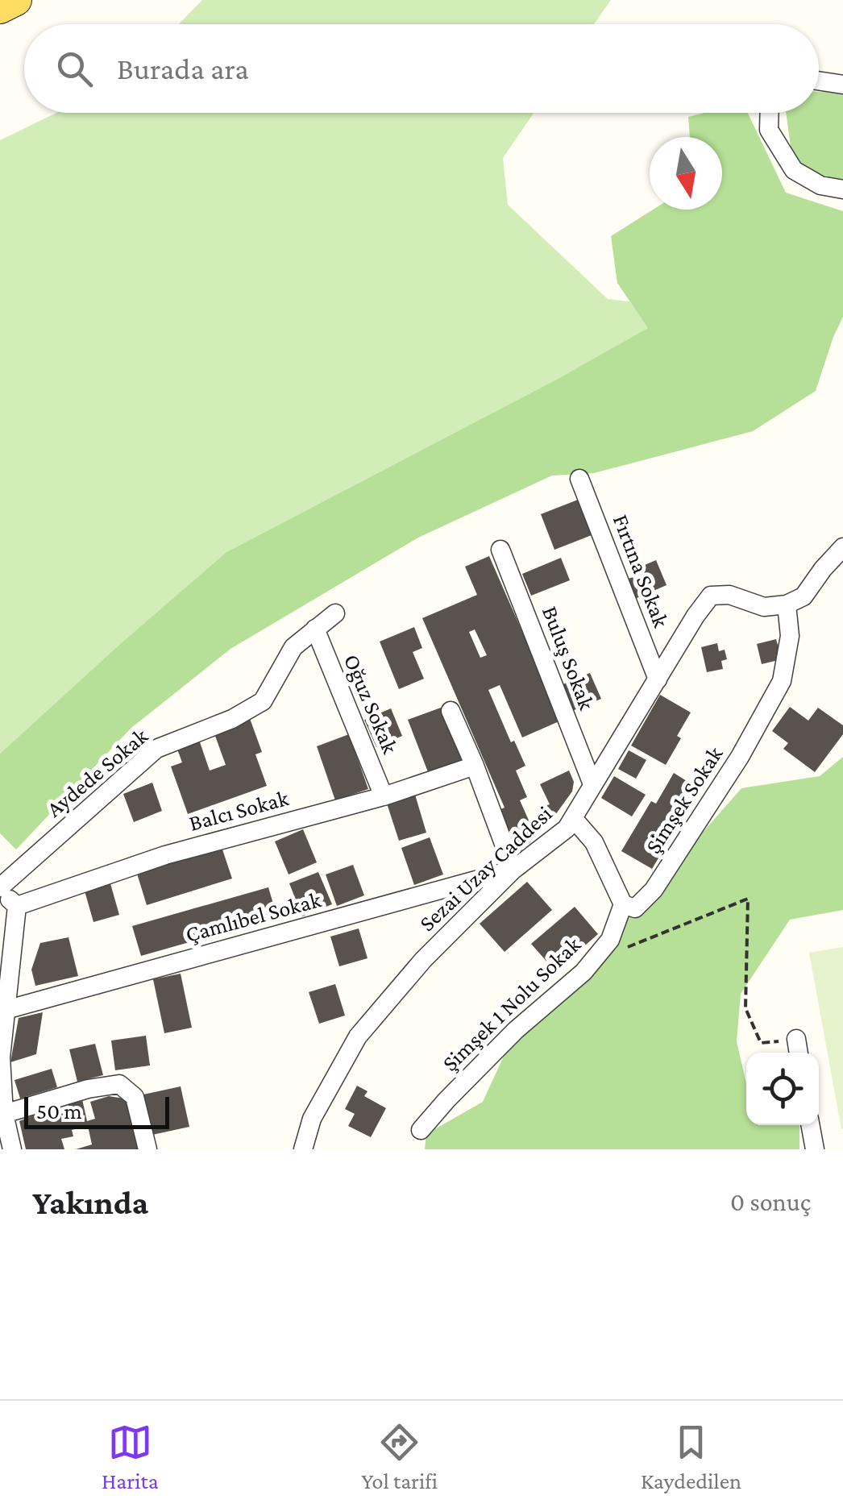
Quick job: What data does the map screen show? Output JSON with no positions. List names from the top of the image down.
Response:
{
  "streets": {
    "street": [
      "Fırtına Sokak",
      "Buluş Sokak",
      "Oğuz Sokak",
      "Aydede Sokak",
      "Şimşek Sokak",
      "Balcı Sokak",
      "Sezai Uzay Caddesi",
      "Çamlıbel Sokak",
      "Şimşek 1 Nolu Sokak"
    ]
  },
  "crossings": [
    ["Fırtına Sokak", "Sezai Uzay Caddesi"],
    ["Buluş Sokak", "Sezai Uzay Caddesi"],
    ["Oğuz Sokak", "Aydede Sokak"],
    ["Oğuz Sokak", "Balcı Sokak"],
    ["Şimşek Sokak", "Sezai Uzay Caddesi"],
    ["Şimşek Sokak", "Şimşek 1 Nolu Sokak"],
    ["Sezai Uzay Caddesi", "Çamlıbel Sokak"]
  ],
  "scale_bar": "50 m",
  "north": "bottom",
  "page": {
    "search": "Burada ara",
    "scale": "50 m",
    "heading": ["Yakında", "0 sonuç"],
    "nav": ["Harita", "Yol tarifi", "Kaydedilen"]
  }
}
